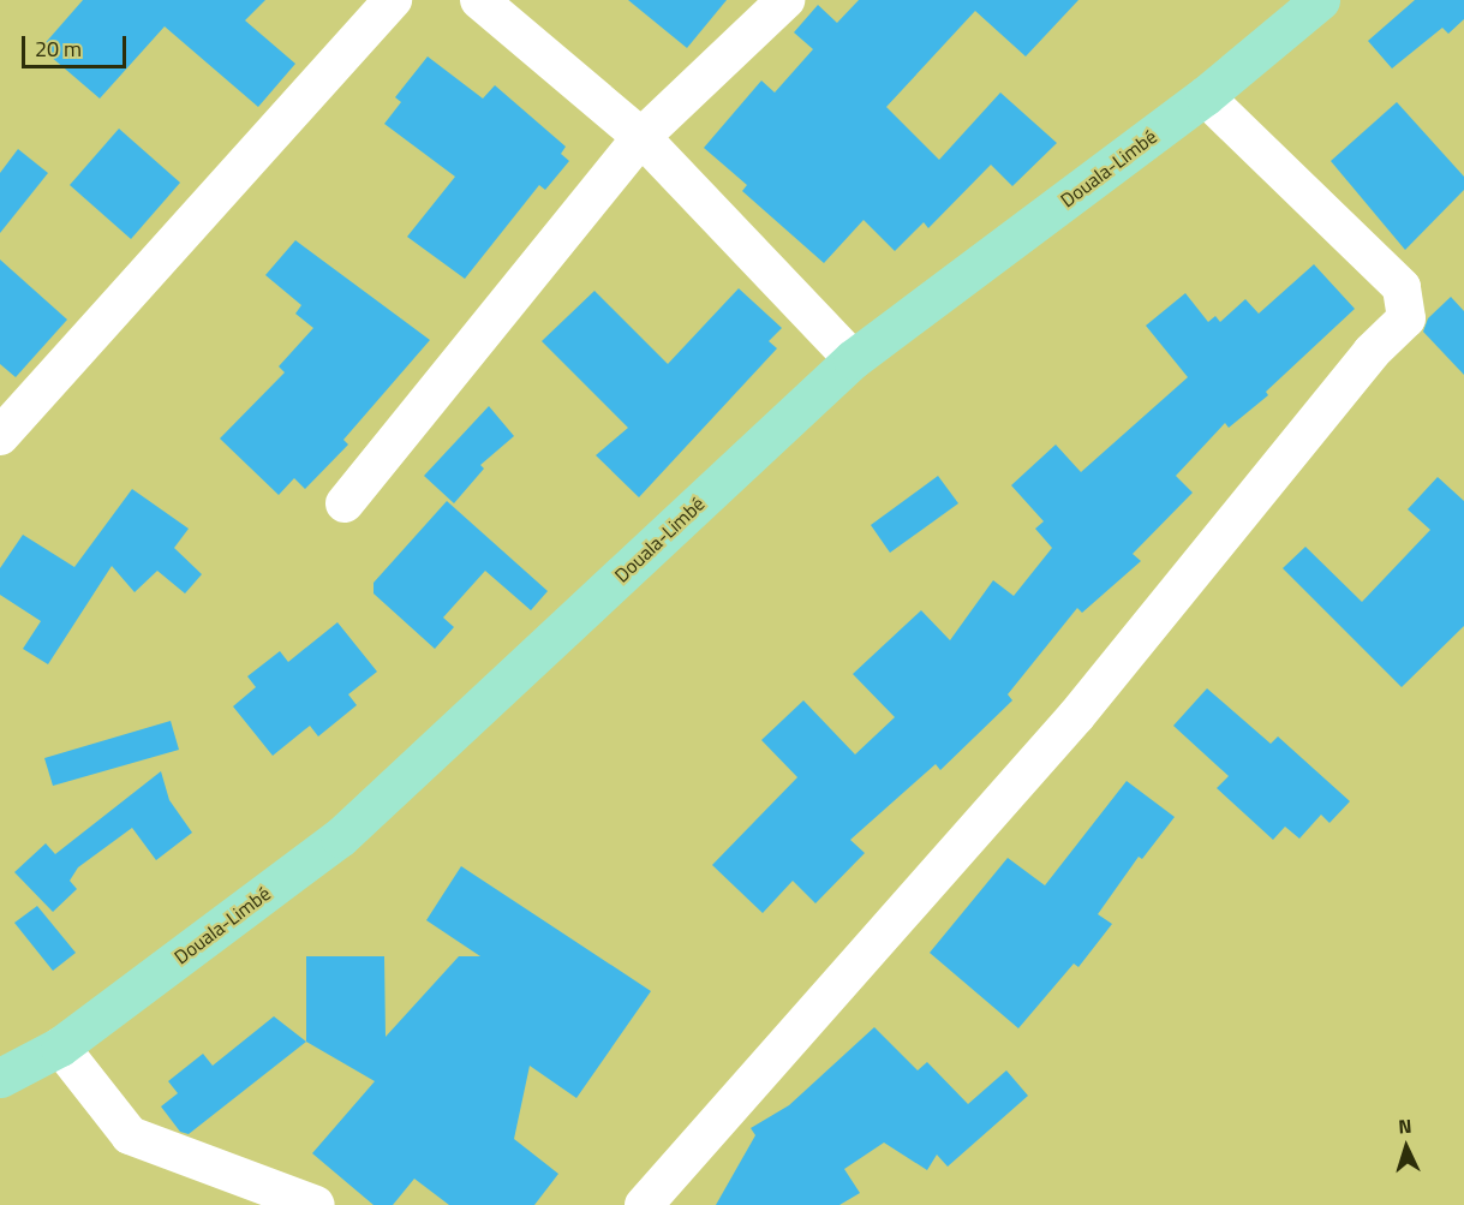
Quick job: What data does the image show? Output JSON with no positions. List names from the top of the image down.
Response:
{
  "streets": {
    "highway": ["Douala-Limbé"]
  },
  "scale_bar": "20 m",
  "north": "top"
}
